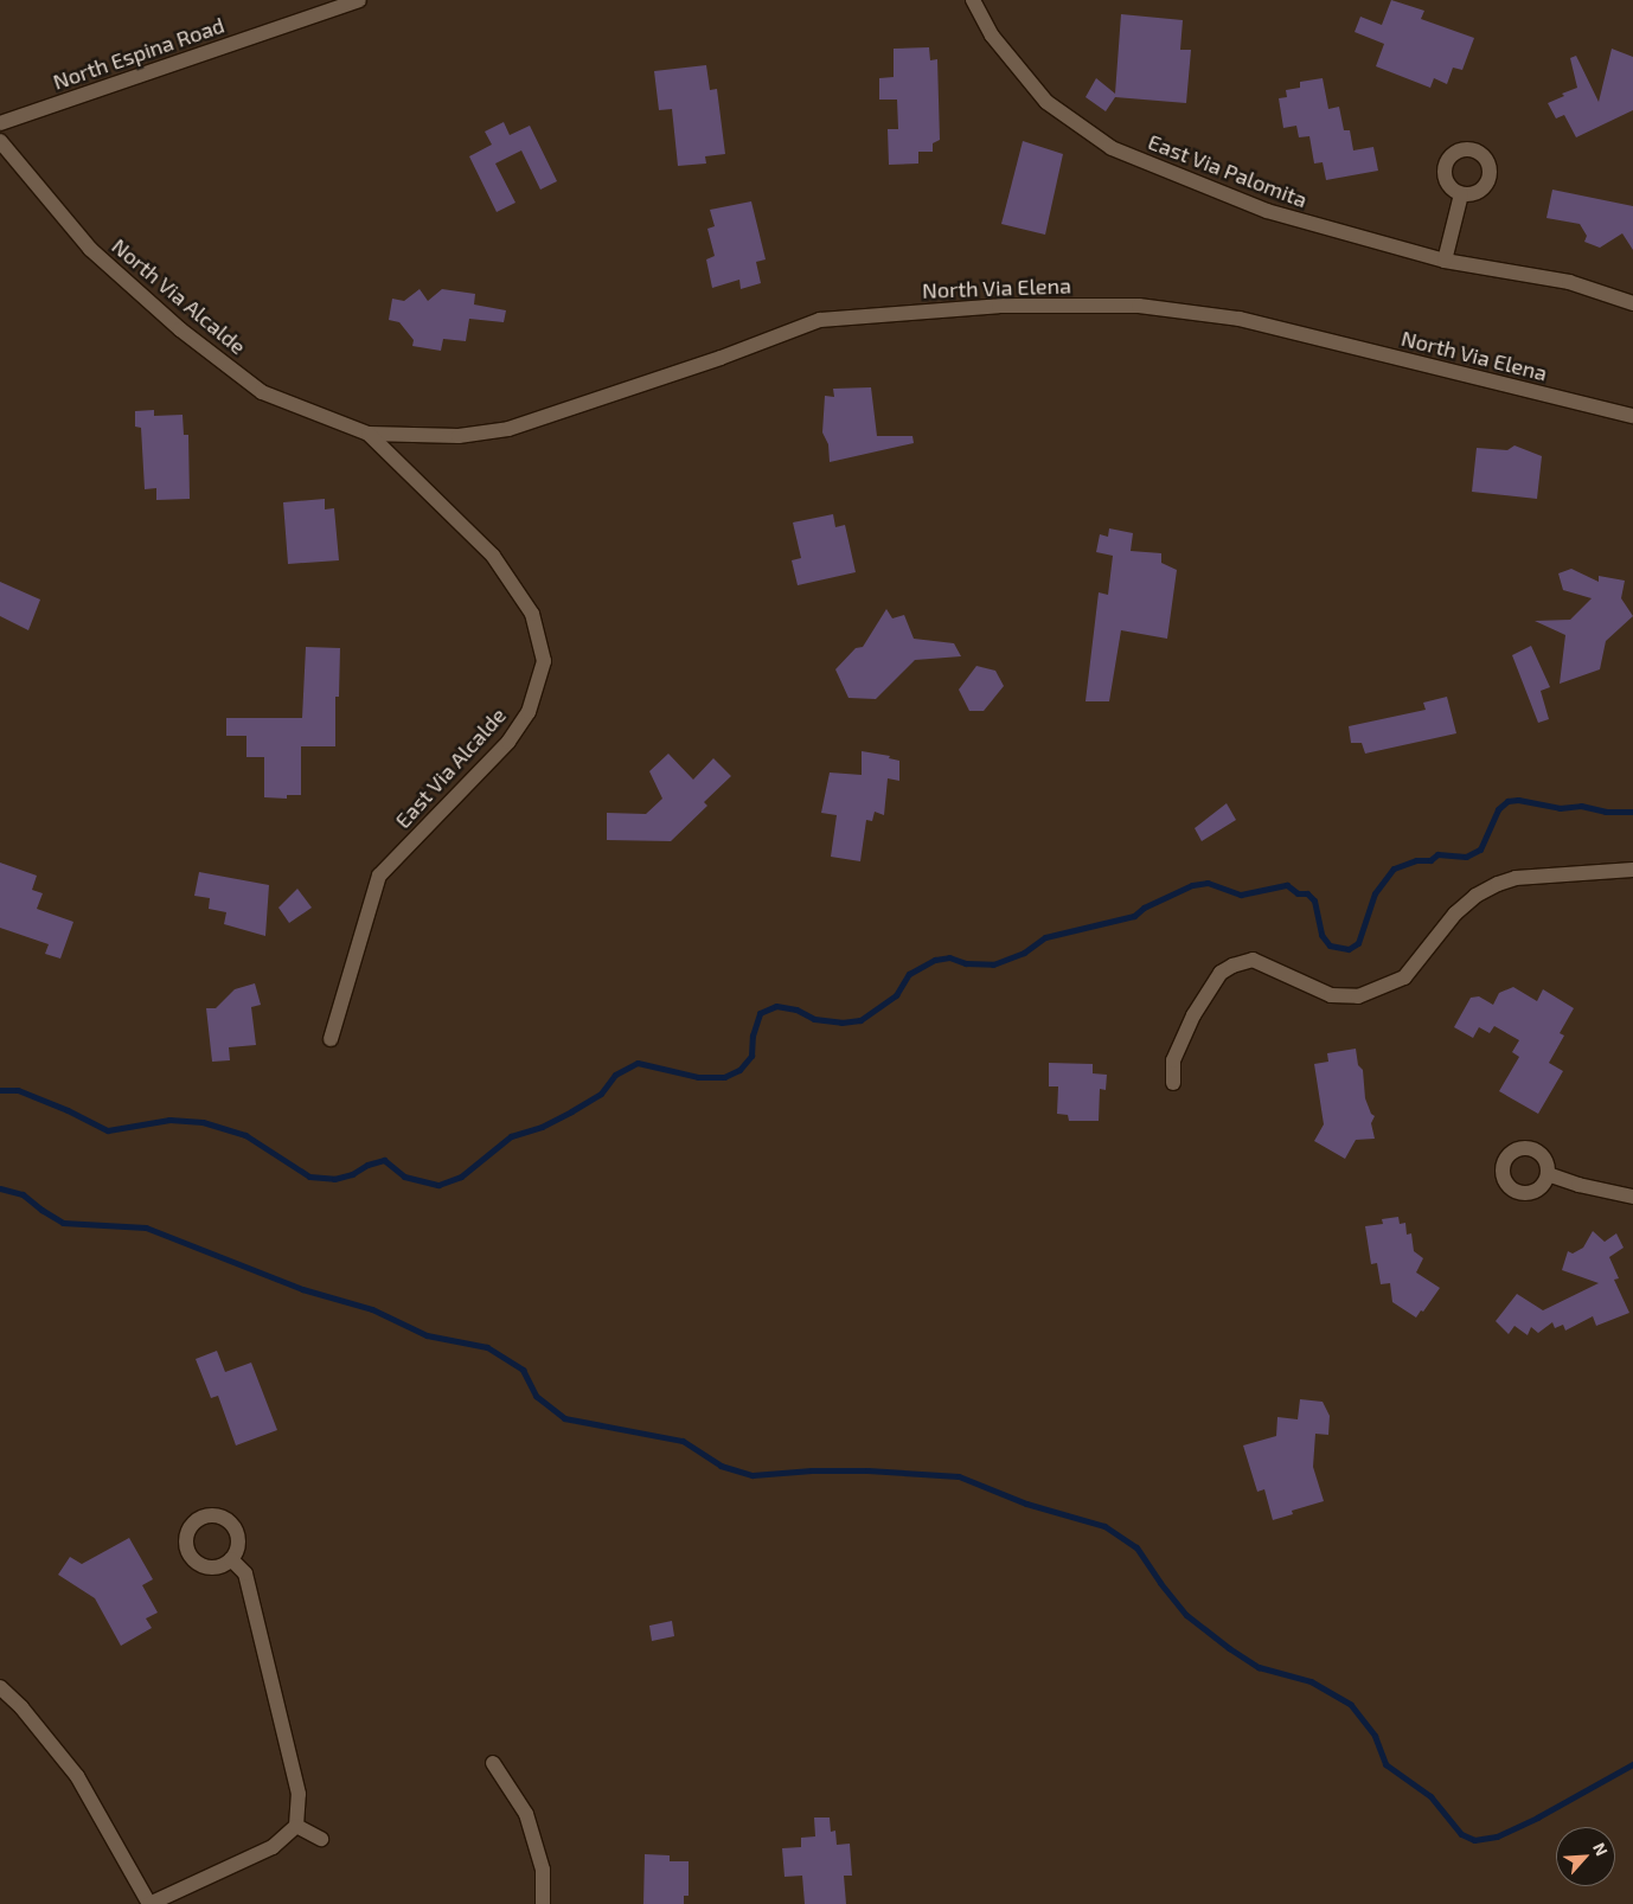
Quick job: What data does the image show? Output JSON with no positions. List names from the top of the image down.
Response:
{
  "streets": {
    "street": [
      "North Espina Road",
      "East Via Palomita",
      "North Via Elena",
      "North Via Alcalde",
      "East Via Alcalde"
    ]
  },
  "crossings": [
    ["North Via Elena", "North Via Alcalde"],
    ["North Via Elena", "East Via Alcalde"],
    ["North Via Alcalde", "East Via Alcalde"]
  ],
  "north": "top right"
}
